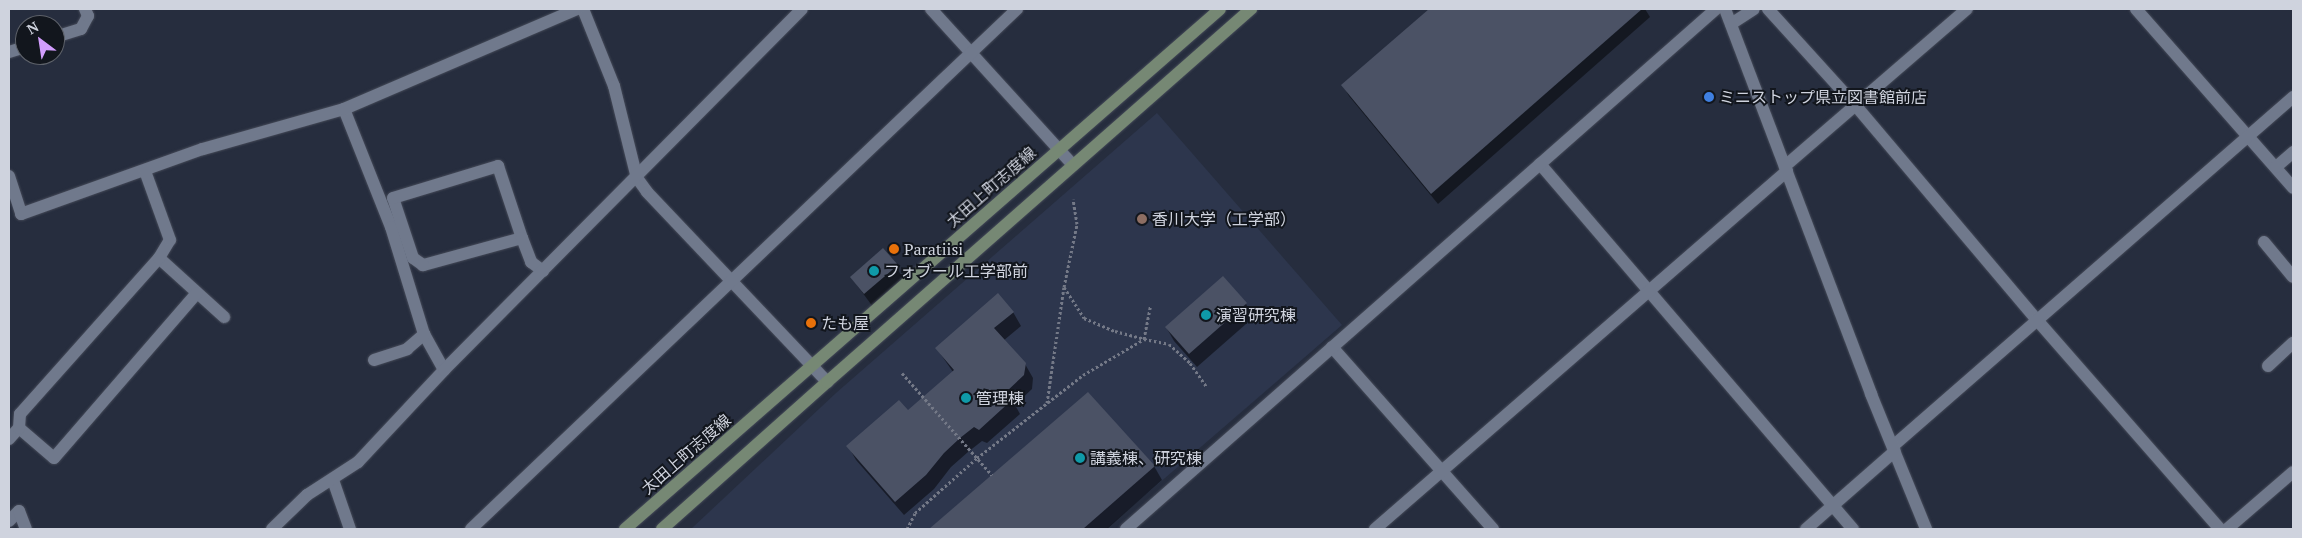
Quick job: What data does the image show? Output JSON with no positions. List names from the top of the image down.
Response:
{
  "streets": {
    "main road": ["太田上町志度線"]
  },
  "places": [
    "ミニストップ県立図書館前店",
    "香川大学（工学部）",
    "Paratiisi",
    "フォブール工学部前",
    "演習研究棟",
    "たも屋",
    "管理棟",
    "講義棟、研究棟"
  ],
  "north": "top left"
}
